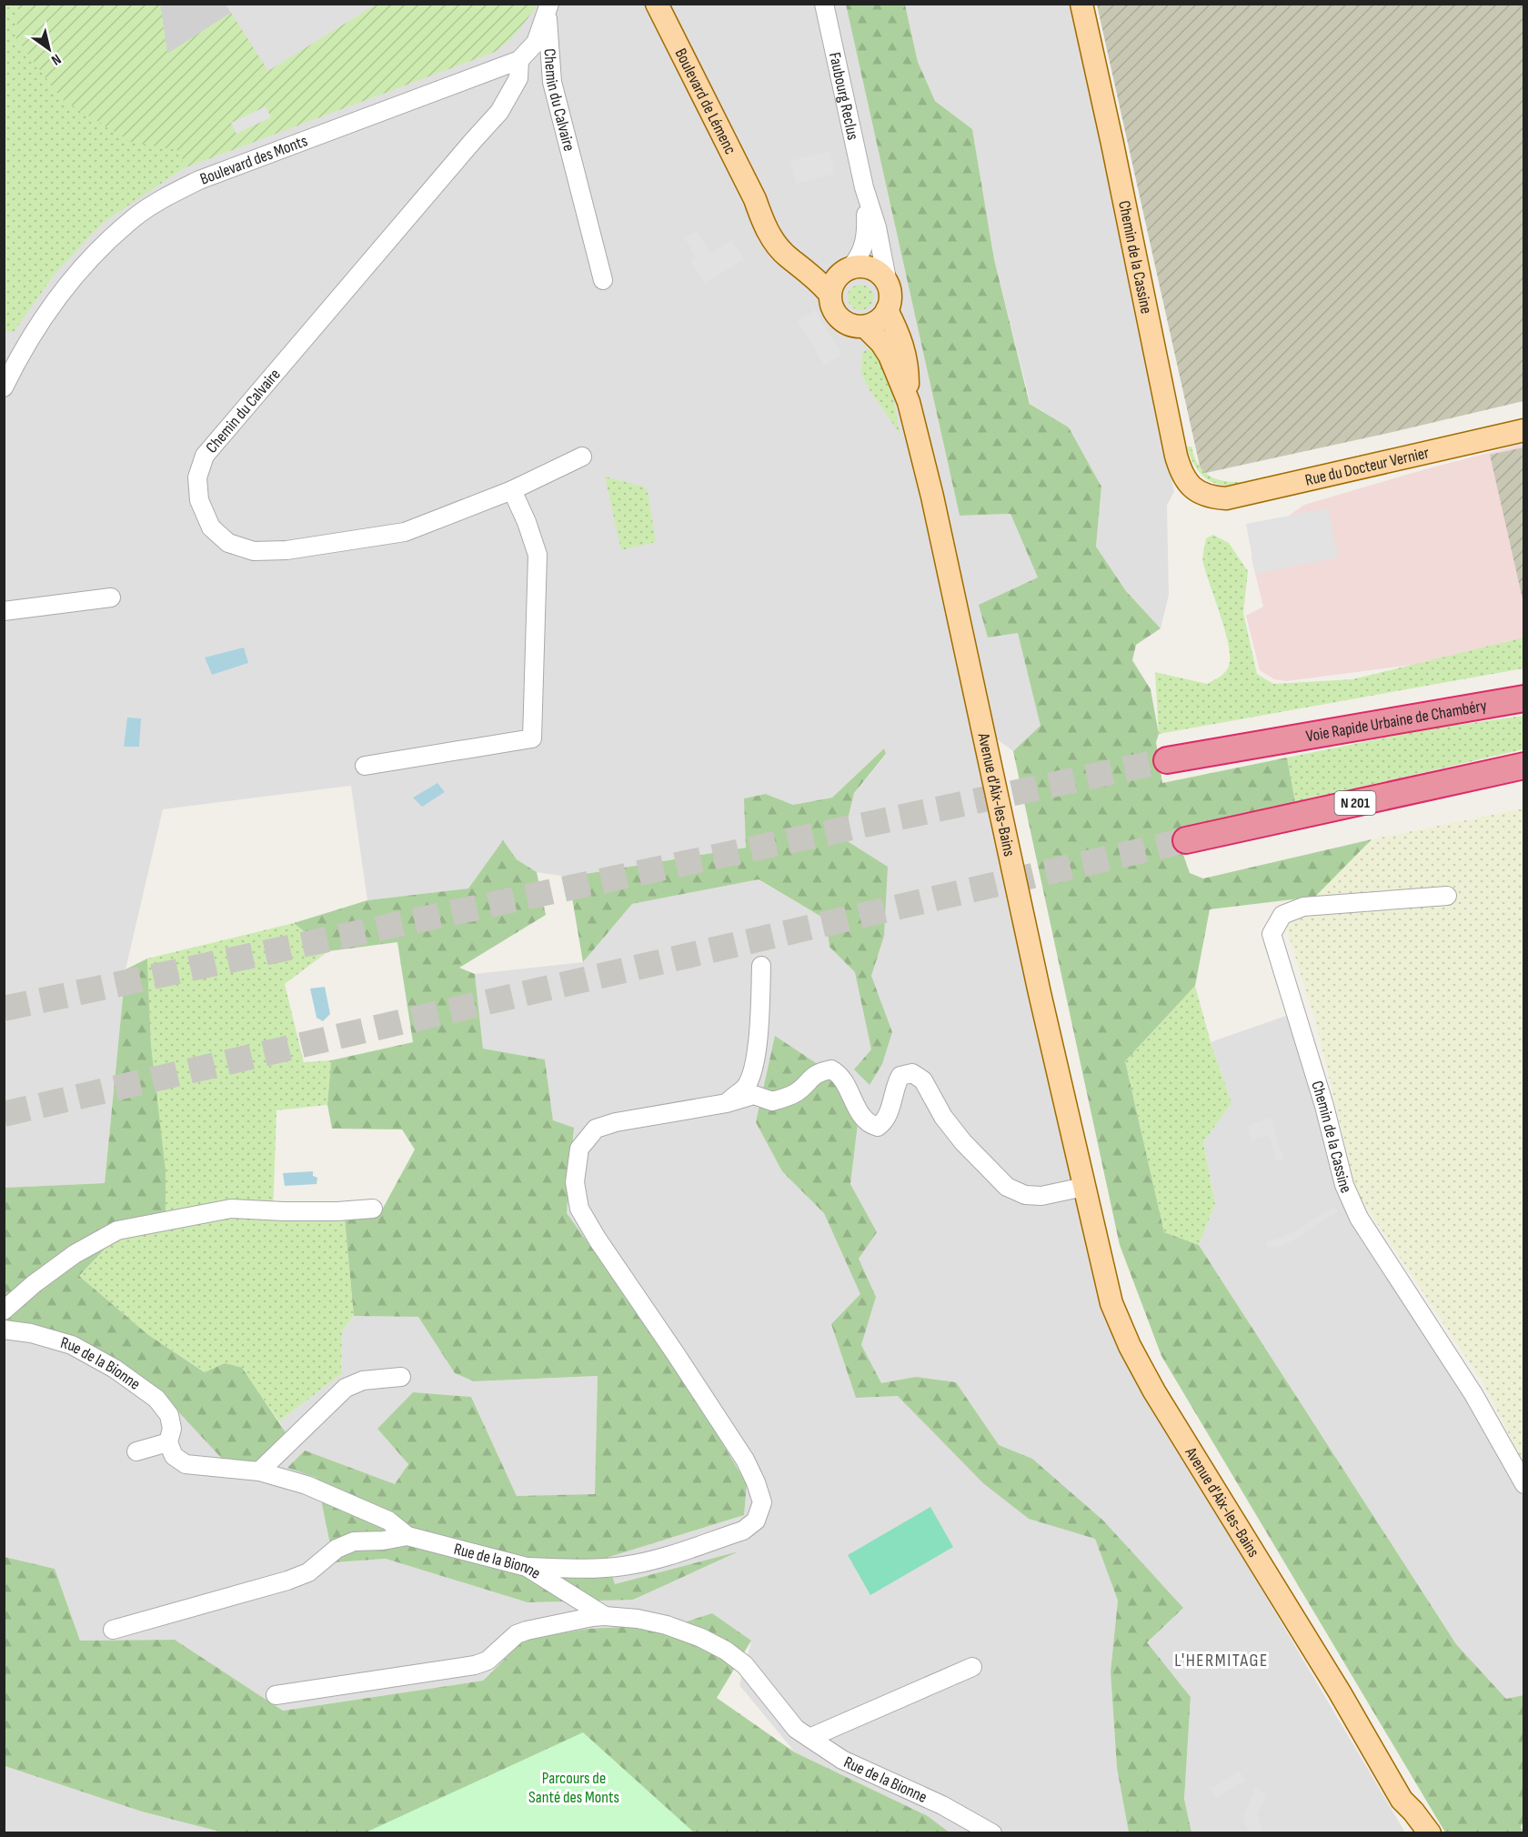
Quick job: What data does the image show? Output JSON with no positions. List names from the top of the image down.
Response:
{
  "streets": {
    "highway": ["Voie Rapide Urbaine de Chambéry", "N 201"],
    "main road": [
      "Boulevard de Lémenc",
      "Chemin de la Cassine",
      "Rue du Docteur Vernier",
      "Avenue d'Aix-les-Bains"
    ],
    "street": [
      "Faubourg Reclus",
      "Chemin du Calvaire",
      "Boulevard des Monts",
      "Rue de la Bionne"
    ]
  },
  "crossings": [
    ["Faubourg Reclus", "Boulevard de Lémenc"],
    ["Faubourg Reclus", "Avenue d'Aix-les-Bains"],
    ["Chemin du Calvaire", "Boulevard des Monts"],
    ["Boulevard de Lémenc", "Avenue d'Aix-les-Bains"],
    ["Chemin de la Cassine", "Rue du Docteur Vernier"]
  ],
  "districts": ["L'HERMITAGE"],
  "parks": ["Parcours de Santé des Monts"],
  "north": "bottom right"
}
